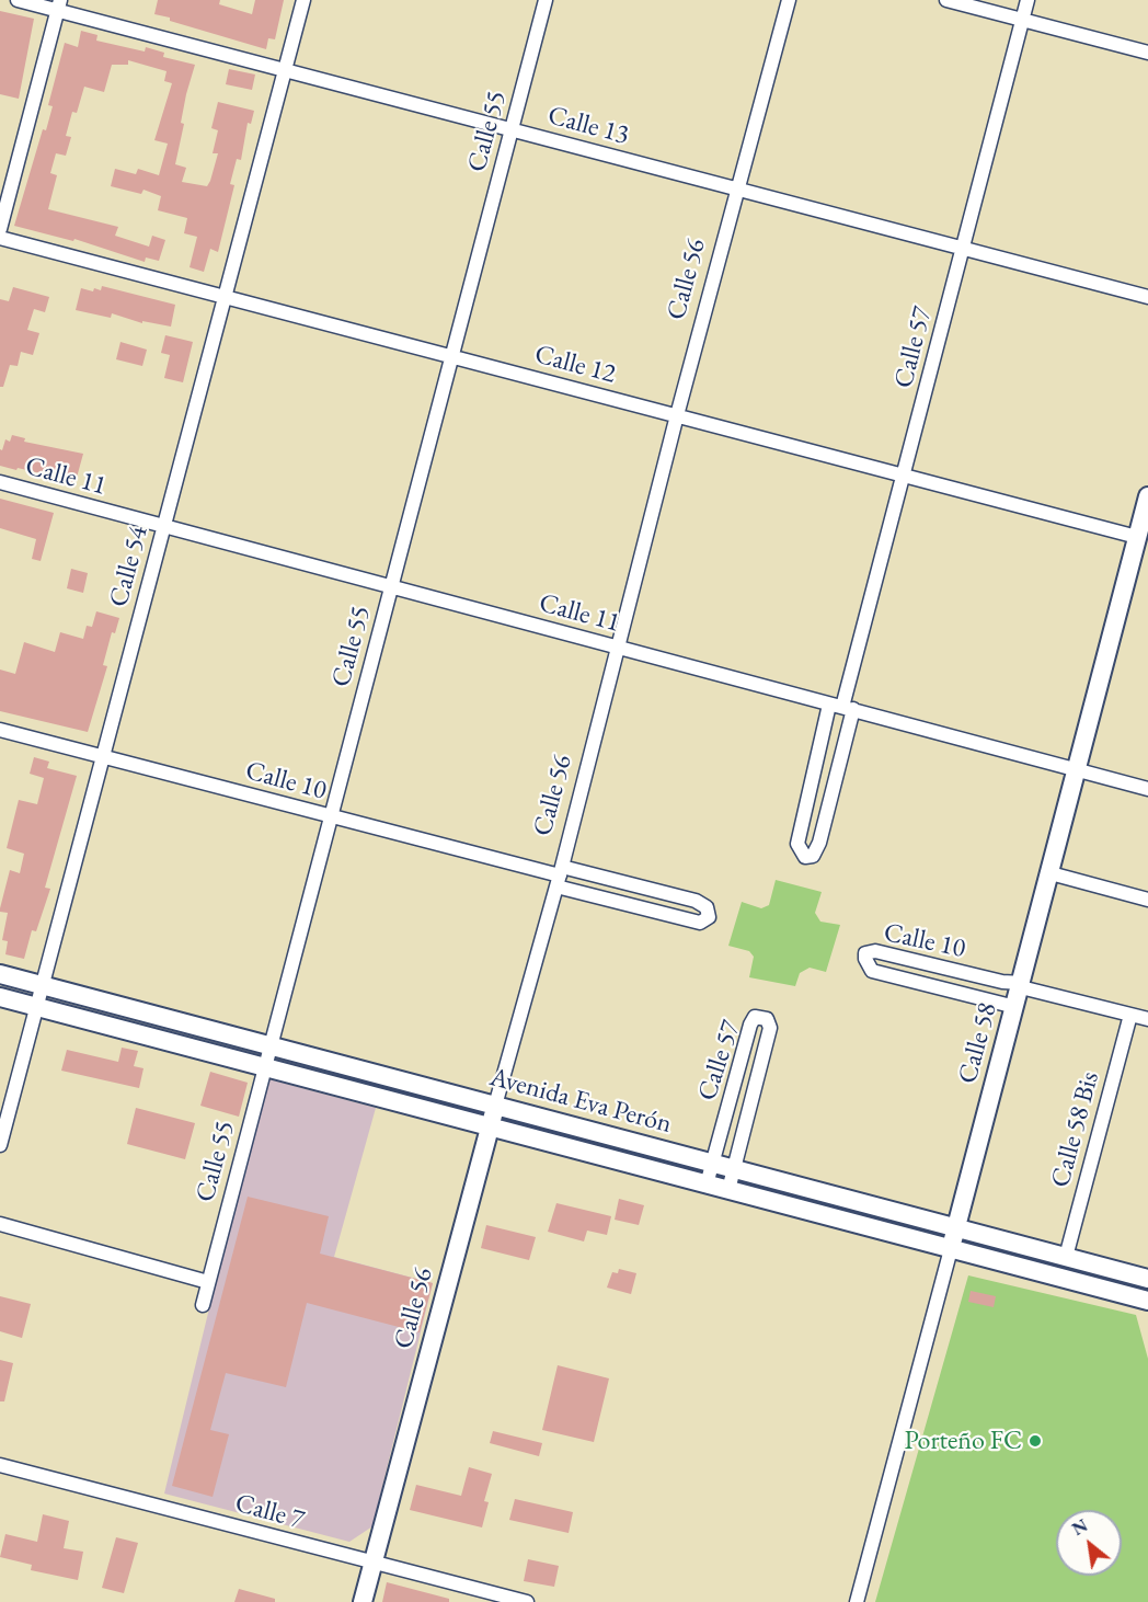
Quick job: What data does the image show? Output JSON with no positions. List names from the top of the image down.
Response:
{
  "streets": {
    "main road": ["Calle 56", "Calle 58", "Avenida Eva Perón"],
    "street": [
      "Calle 13",
      "Calle 55",
      "Calle 57",
      "Calle 12",
      "Calle 11",
      "Calle 54",
      "Calle 10",
      "Calle 58 Bis",
      "Calle 7"
    ]
  },
  "crossings": [
    ["Calle 13", "Calle 55"],
    ["Calle 13", "Calle 56"],
    ["Calle 13", "Calle 57"],
    ["Calle 13", "Calle 54"],
    ["Calle 55", "Calle 12"],
    ["Calle 55", "Calle 11"],
    ["Calle 55", "Calle 10"],
    ["Calle 55", "Avenida Eva Perón"],
    ["Calle 56", "Calle 12"],
    ["Calle 56", "Calle 11"],
    ["Calle 56", "Calle 10"],
    ["Calle 56", "Avenida Eva Perón"],
    ["Calle 56", "Calle 7"],
    ["Calle 57", "Calle 12"],
    ["Calle 57", "Calle 11"],
    ["Calle 57", "Avenida Eva Perón"],
    ["Calle 12", "Calle 54"],
    ["Calle 12", "Calle 58"],
    ["Calle 11", "Calle 54"],
    ["Calle 11", "Calle 58"],
    ["Calle 54", "Calle 10"],
    ["Calle 54", "Avenida Eva Perón"],
    ["Calle 10", "Calle 58"],
    ["Calle 10", "Calle 58 Bis"],
    ["Calle 58", "Avenida Eva Perón"],
    ["Avenida Eva Perón", "Calle 58 Bis"]
  ],
  "places": ["Porteño FC"],
  "north": "top left"
}
